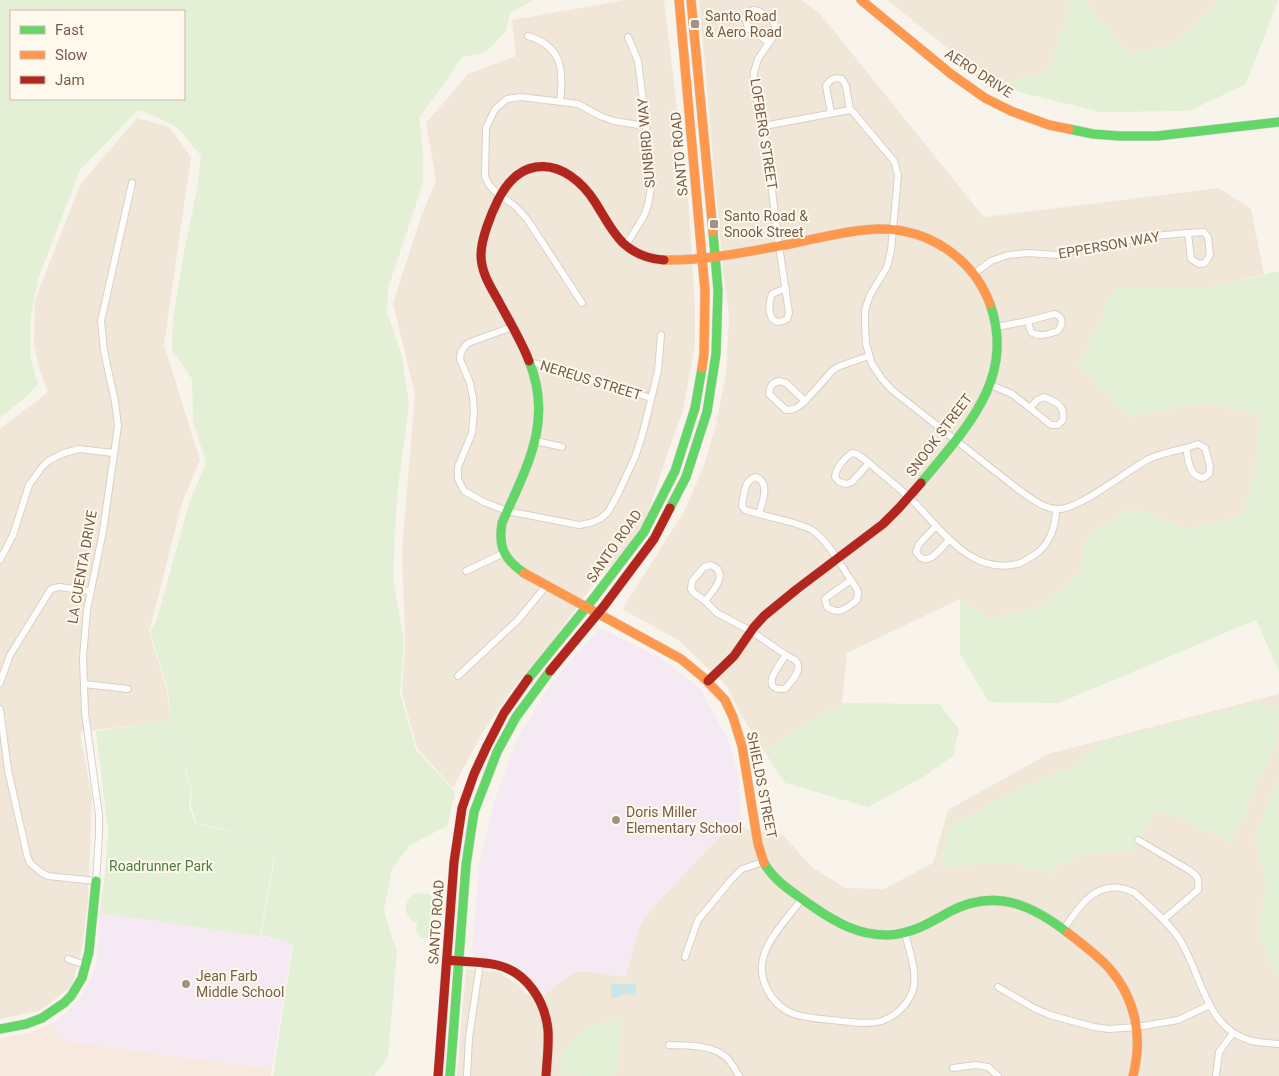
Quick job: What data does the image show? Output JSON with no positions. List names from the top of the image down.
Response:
{
  "streets": {
    "street": [
      "AERO DRIVE",
      "LOFBERG STREET",
      "SUNBIRD WAY",
      "SANTO ROAD",
      "EPPERSON WAY",
      "NEREUS STREET",
      "SNOOK STREET",
      "LA CUENTA DRIVE",
      "SHIELDS STREET"
    ]
  },
  "crossings": [
    ["LOFBERG STREET", "SNOOK STREET"],
    ["SUNBIRD WAY", "SNOOK STREET"],
    ["SANTO ROAD", "SNOOK STREET"],
    ["SANTO ROAD", "SHIELDS STREET"],
    ["EPPERSON WAY", "SNOOK STREET"],
    ["SNOOK STREET", "SHIELDS STREET"]
  ],
  "parks": ["Roadrunner Park"],
  "places": {
    "transit": ["Santo Road & Aero Road", "Santo Road & Snook Street"],
    "other": ["Doris Miller Elementary School", "Jean Farb Middle School"]
  },
  "legend": ["Fast", "Slow", "Jam"]
}
